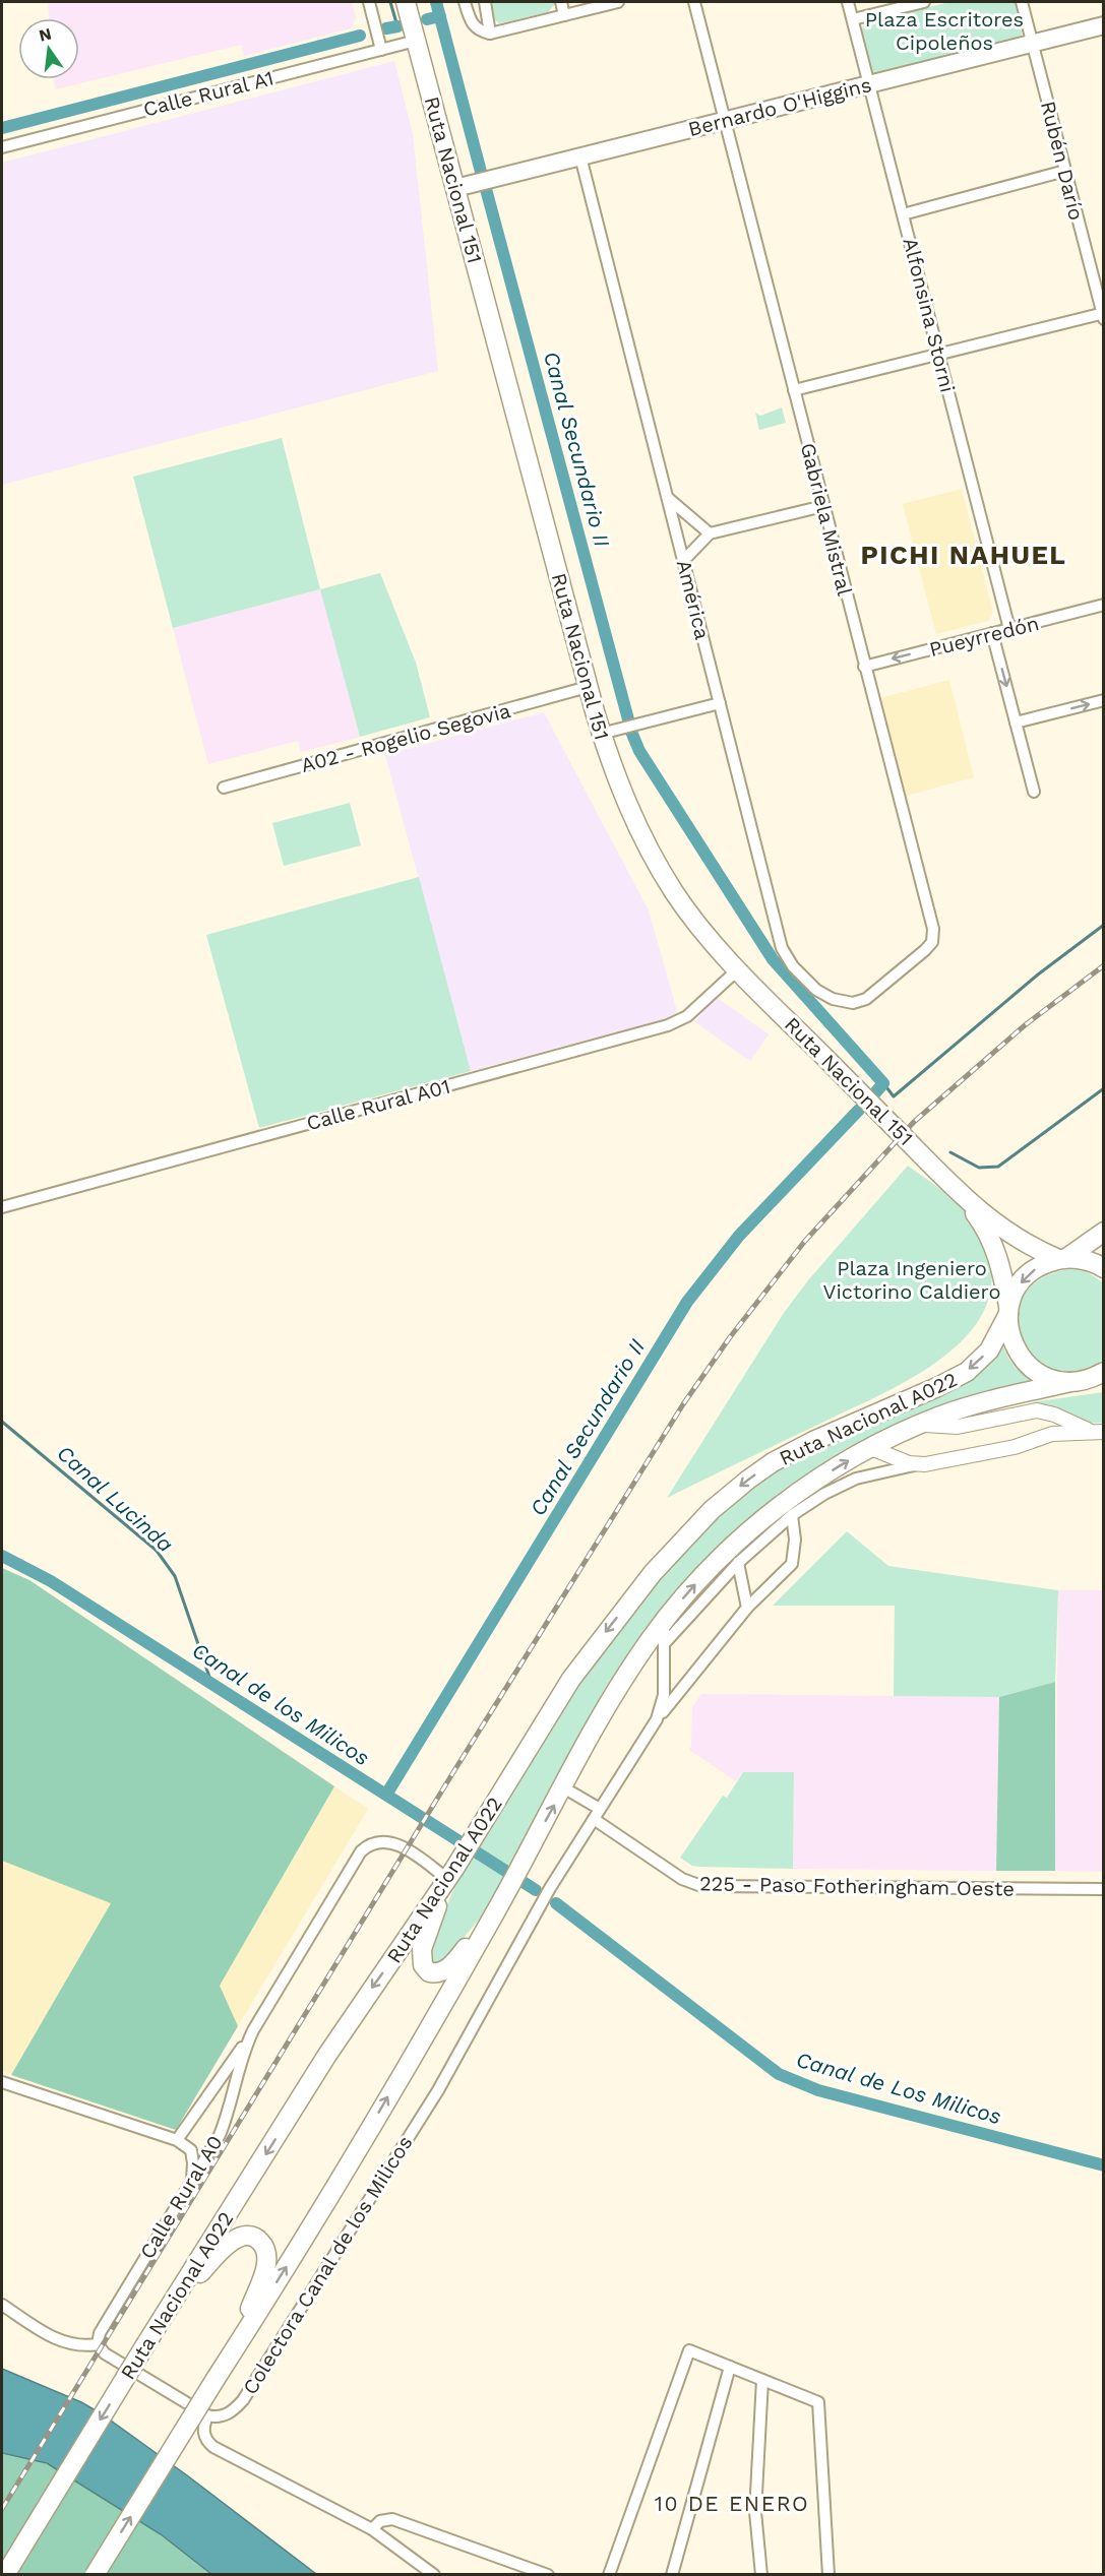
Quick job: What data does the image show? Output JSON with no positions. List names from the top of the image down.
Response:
{
  "streets": {
    "main road": ["Bernardo O'Higgins", "Ruta Nacional 151", "Ruta Nacional A022"],
    "street": [
      "Calle Rural A1",
      "Rubén Darío",
      "Alfonsina Storni",
      "Gabriela Mistral",
      "América",
      "Pueyrredón",
      "A02 - Rogelio Segovia",
      "Calle Rural A01",
      "225 - Paso Fotheringham Oeste",
      "Calle Rural A0",
      "Colectora Canal de los Milicos"
    ]
  },
  "crossings": [
    ["Calle Rural A1", "Ruta Nacional 151"],
    ["Bernardo O'Higgins", "Rubén Darío"],
    ["Bernardo O'Higgins", "Ruta Nacional 151"],
    ["Bernardo O'Higgins", "Alfonsina Storni"],
    ["Bernardo O'Higgins", "Gabriela Mistral"],
    ["Bernardo O'Higgins", "América"],
    ["Ruta Nacional 151", "A02 - Rogelio Segovia"],
    ["Ruta Nacional 151", "Calle Rural A01"],
    ["Ruta Nacional 151", "Ruta Nacional A022"],
    ["Alfonsina Storni", "Pueyrredón"],
    ["Gabriela Mistral", "América"],
    ["Gabriela Mistral", "Pueyrredón"],
    ["Ruta Nacional A022", "225 - Paso Fotheringham Oeste"],
    ["Ruta Nacional A022", "Calle Rural A0"],
    ["225 - Paso Fotheringham Oeste", "Colectora Canal de los Milicos"]
  ],
  "one_way": ["Pueyrredón"],
  "districts": ["PICHI NAHUEL", "10 DE ENERO"],
  "water": [
    "Canal Secundario II",
    "Canal Lucinda",
    "Canal de los Milicos",
    "Canal de Los Milicos"
  ],
  "parks": ["Plaza Escritores Cipoleños", "Plaza Ingeniero Victorino Caldiero"],
  "north": "top"
}
